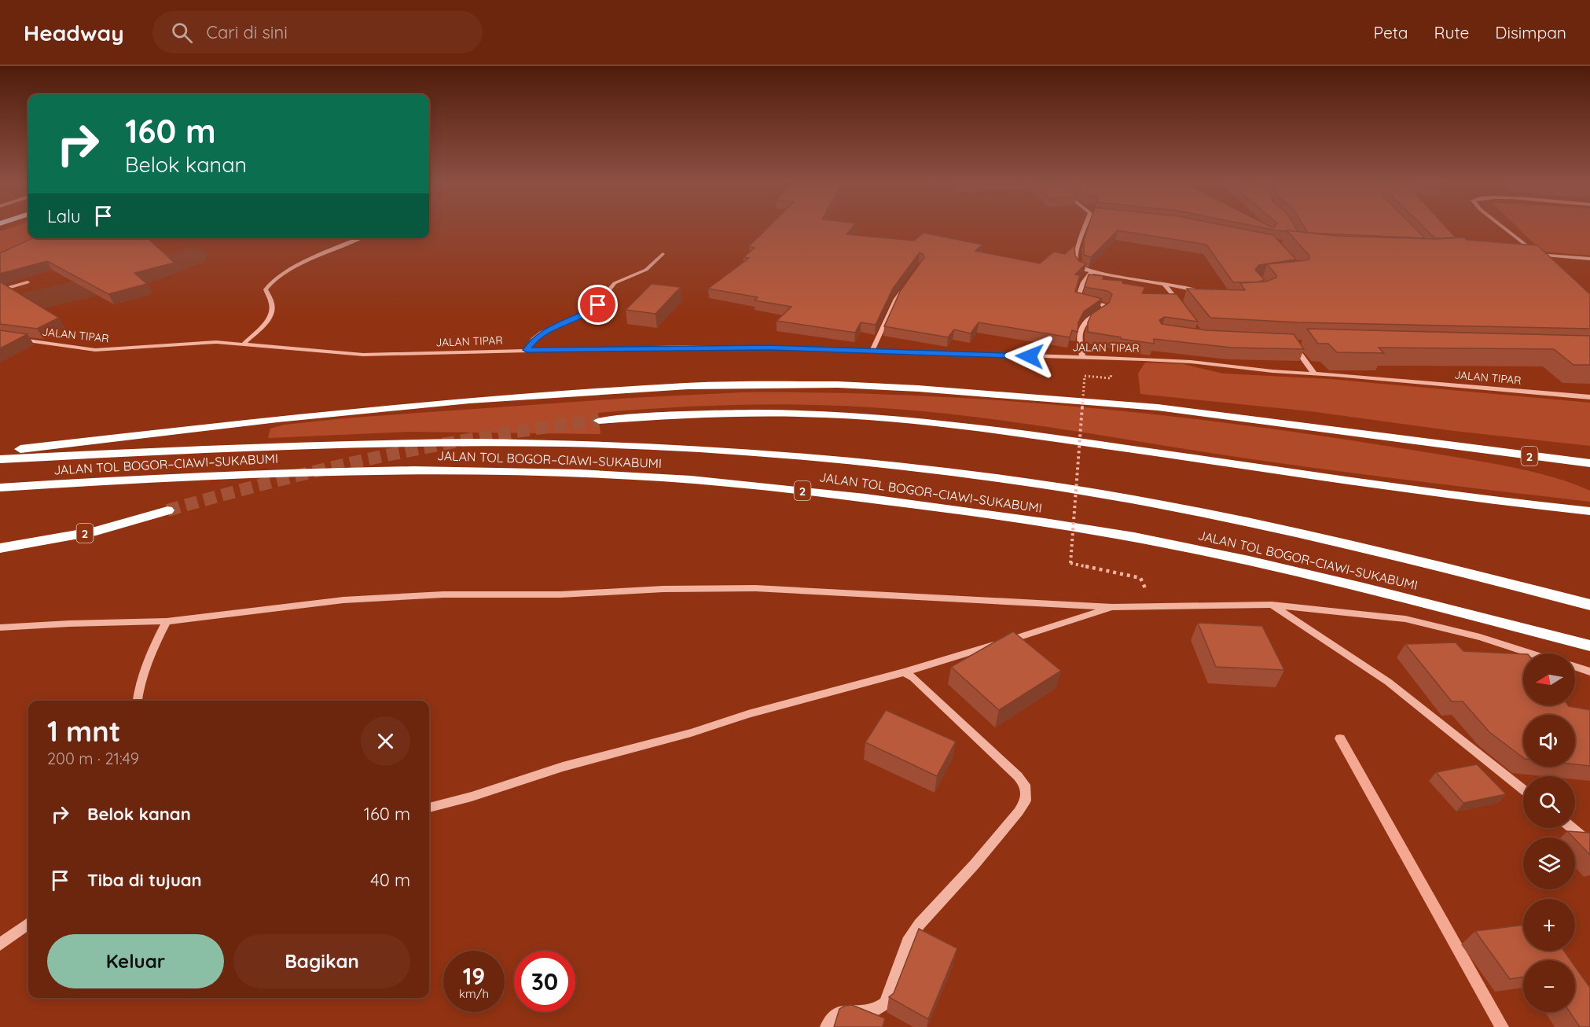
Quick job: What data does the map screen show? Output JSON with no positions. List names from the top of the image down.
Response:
{
  "streets": {
    "highway": ["2", "JALAN TOL BOGOR–CIAWI–SUKABUMI"],
    "street": ["JALAN TIPAR"]
  },
  "north": "left",
  "page": {
    "header": "Headway",
    "search": "Cari di sini",
    "nav": ["Peta", "Rute", "Disimpan"],
    "turn": ["160 m", "Belok kanan"],
    "then": "Lalu",
    "map_buttons": ["+", "−"],
    "heading": ["1 mnt", "200 m · 21:49"],
    "list": [
      {
        "name": "Belok kanan",
        "value": "160 m"
      },
      {
        "name": "Tiba di tujuan",
        "value": "40 m"
      }
    ],
    "buttons": ["Keluar", "Bagikan"],
    "speed": "19 km/h",
    "limit": "30"
  }
}
